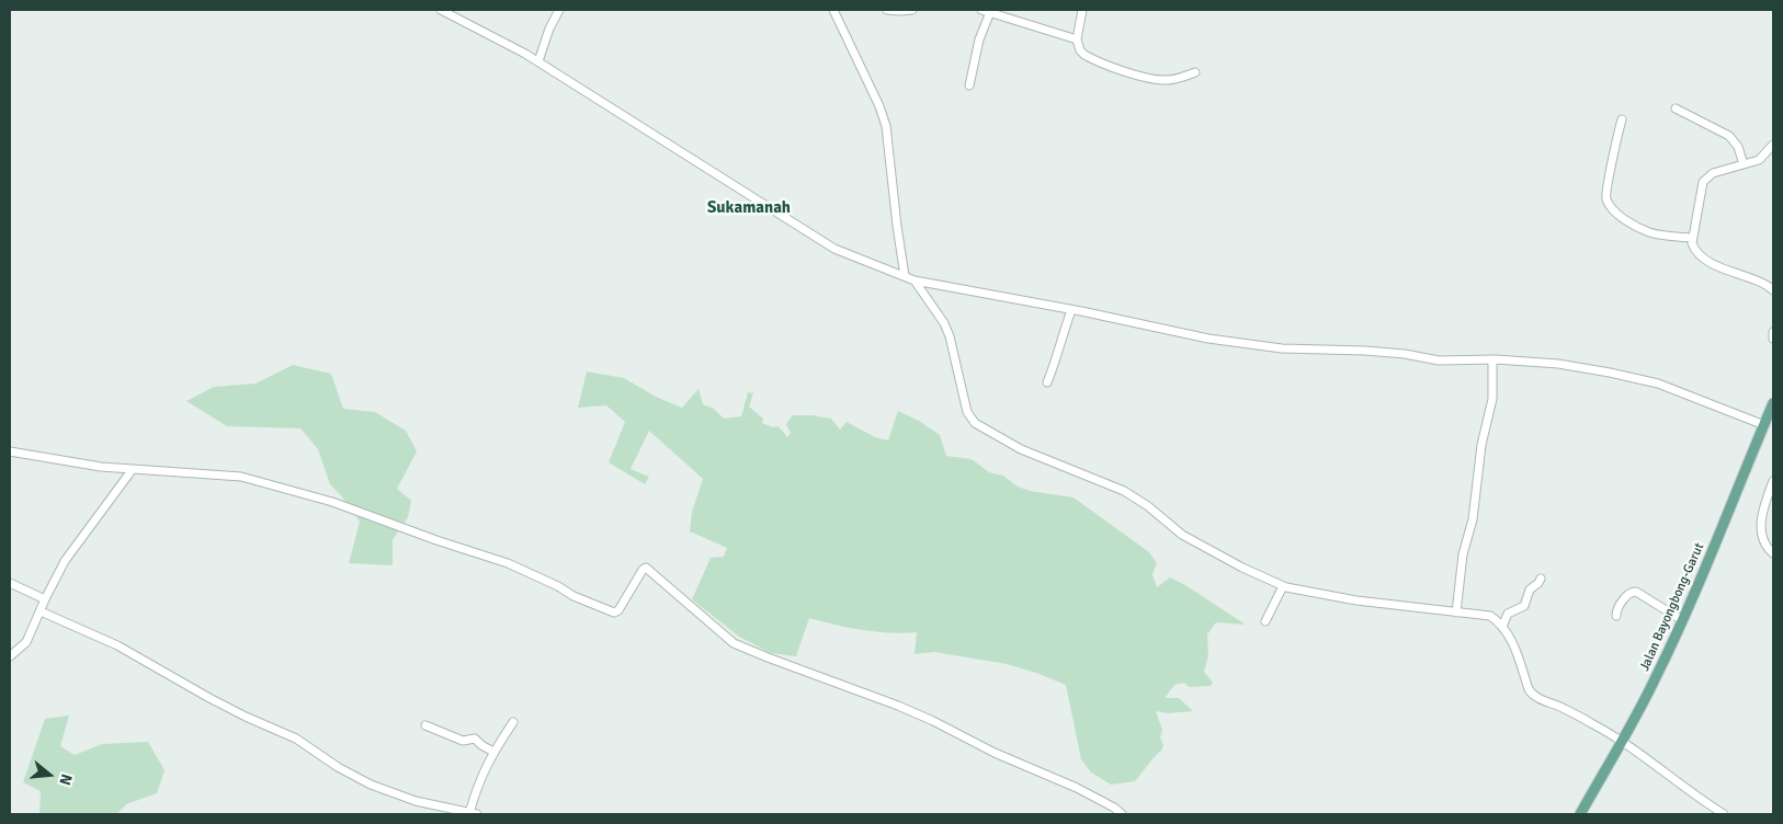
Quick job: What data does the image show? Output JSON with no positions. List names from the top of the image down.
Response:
{
  "streets": {
    "main road": ["Jalan Bayongbong-Garut"]
  },
  "districts": ["Sukamanah"],
  "north": "right"
}
